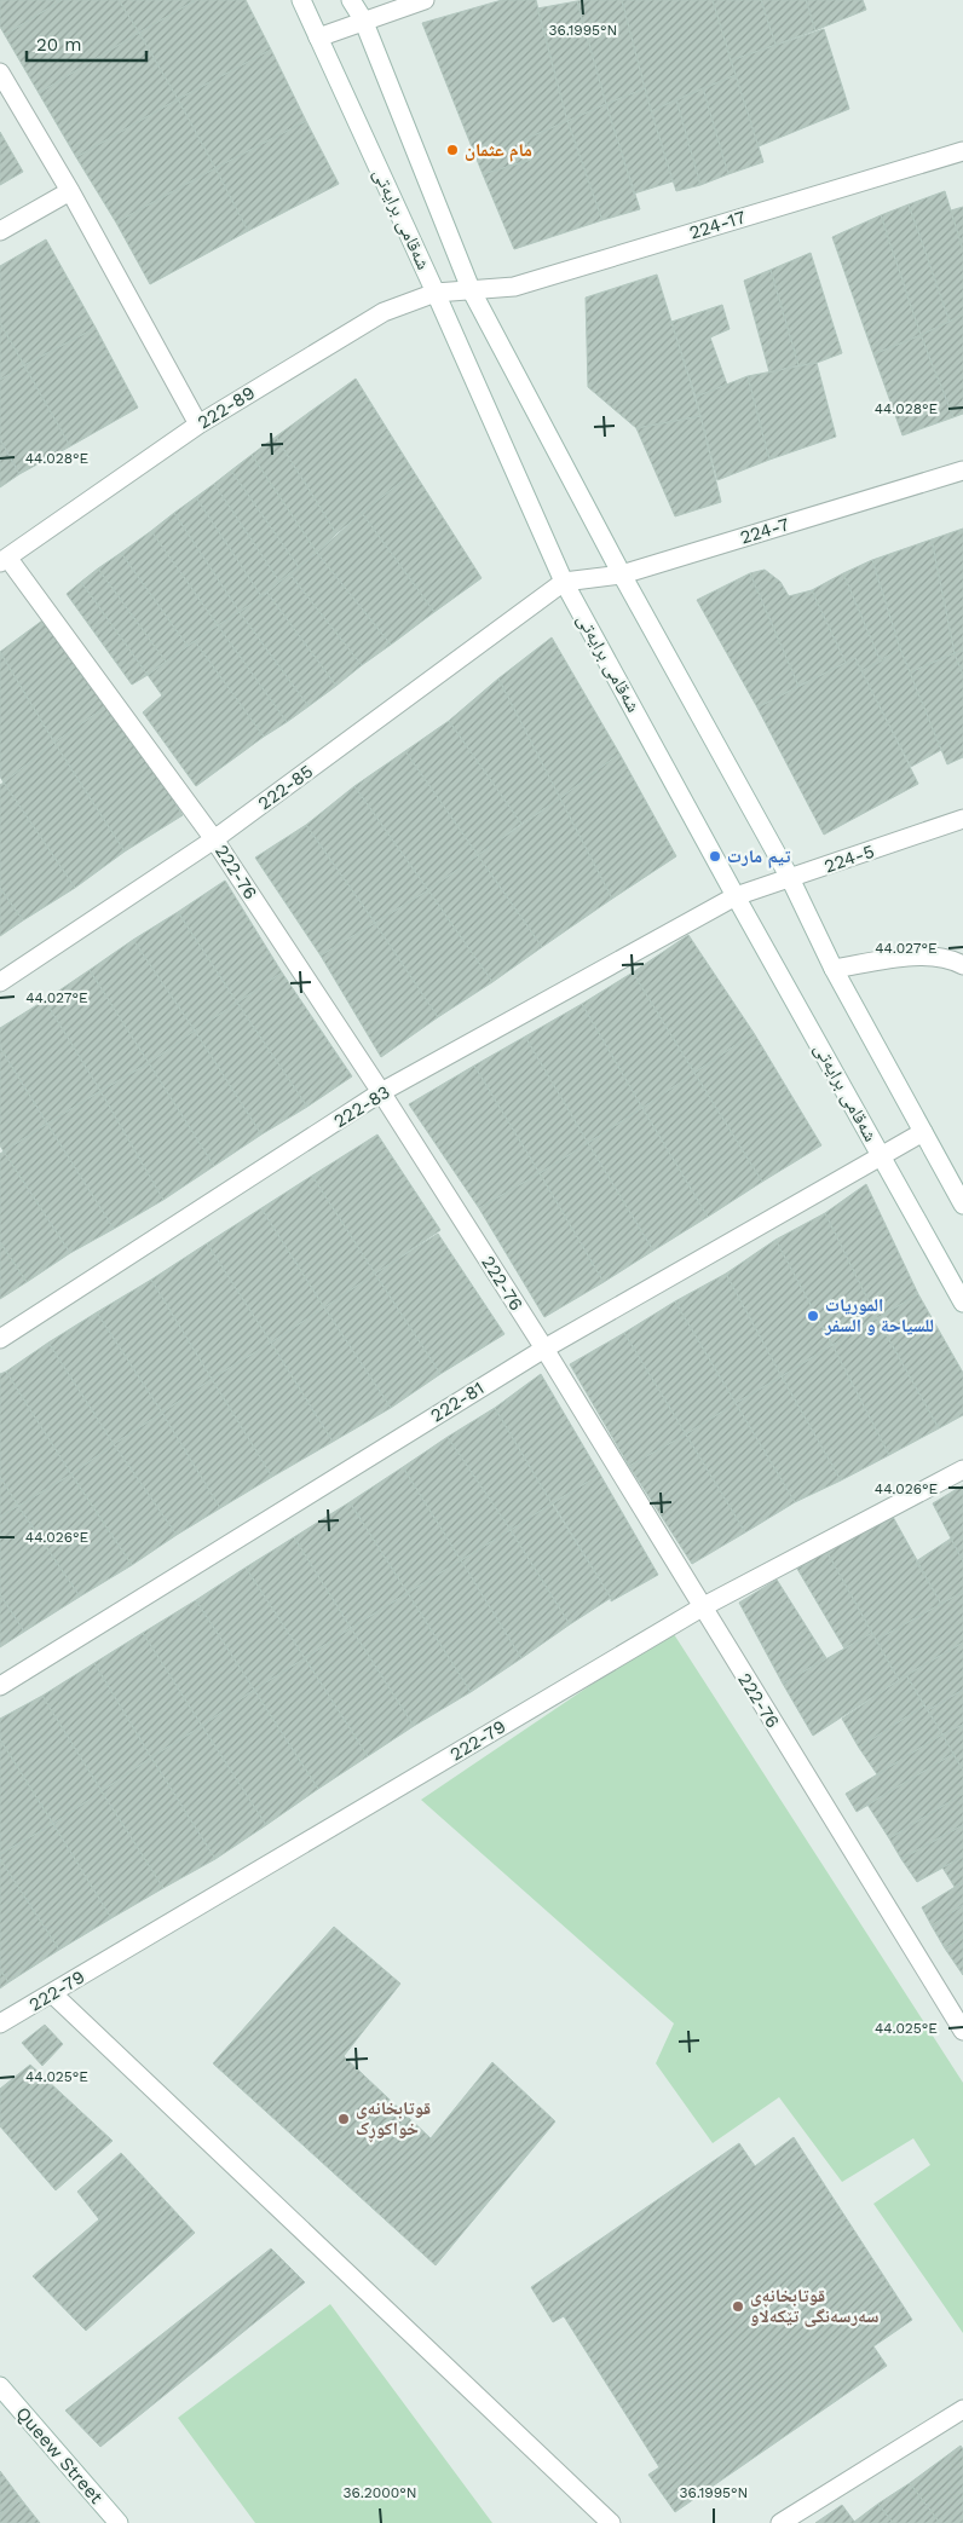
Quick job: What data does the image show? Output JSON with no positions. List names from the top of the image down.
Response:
{
  "streets": {
    "street": [
      "شەقامی برایەتی",
      "224-17",
      "222-89",
      "224-7",
      "222-85",
      "224-5",
      "222-76",
      "222-83",
      "222-81",
      "222-79",
      "Queew Street"
    ]
  },
  "crossings": [
    ["شەقامی برایەتی", "224-17"],
    ["شەقامی برایەتی", "222-89"],
    ["شەقامی برایەتی", "224-7"],
    ["شەقامی برایەتی", "222-85"],
    ["شەقامی برایەتی", "224-5"],
    ["شەقامی برایەتی", "222-83"],
    ["شەقامی برایەتی", "222-81"],
    ["224-17", "222-89"],
    ["222-89", "222-76"],
    ["224-7", "222-85"],
    ["222-85", "222-76"],
    ["224-5", "222-83"],
    ["222-76", "222-83"],
    ["222-76", "222-81"],
    ["222-76", "222-79"]
  ],
  "places": [
    "مام عثمان",
    "تيم مارت",
    "الموريات للسياحة و السفر",
    "قوتابخانەی خواکوڕک",
    "قوتابخانەی سەرسەنگی تێکەڵاو"
  ],
  "scale_bar": "20 m",
  "coordinates": [
    "36.1995°N",
    "44.028°E",
    "44.027°E",
    "44.026°E",
    "44.025°E",
    "36.2000°N"
  ]
}
